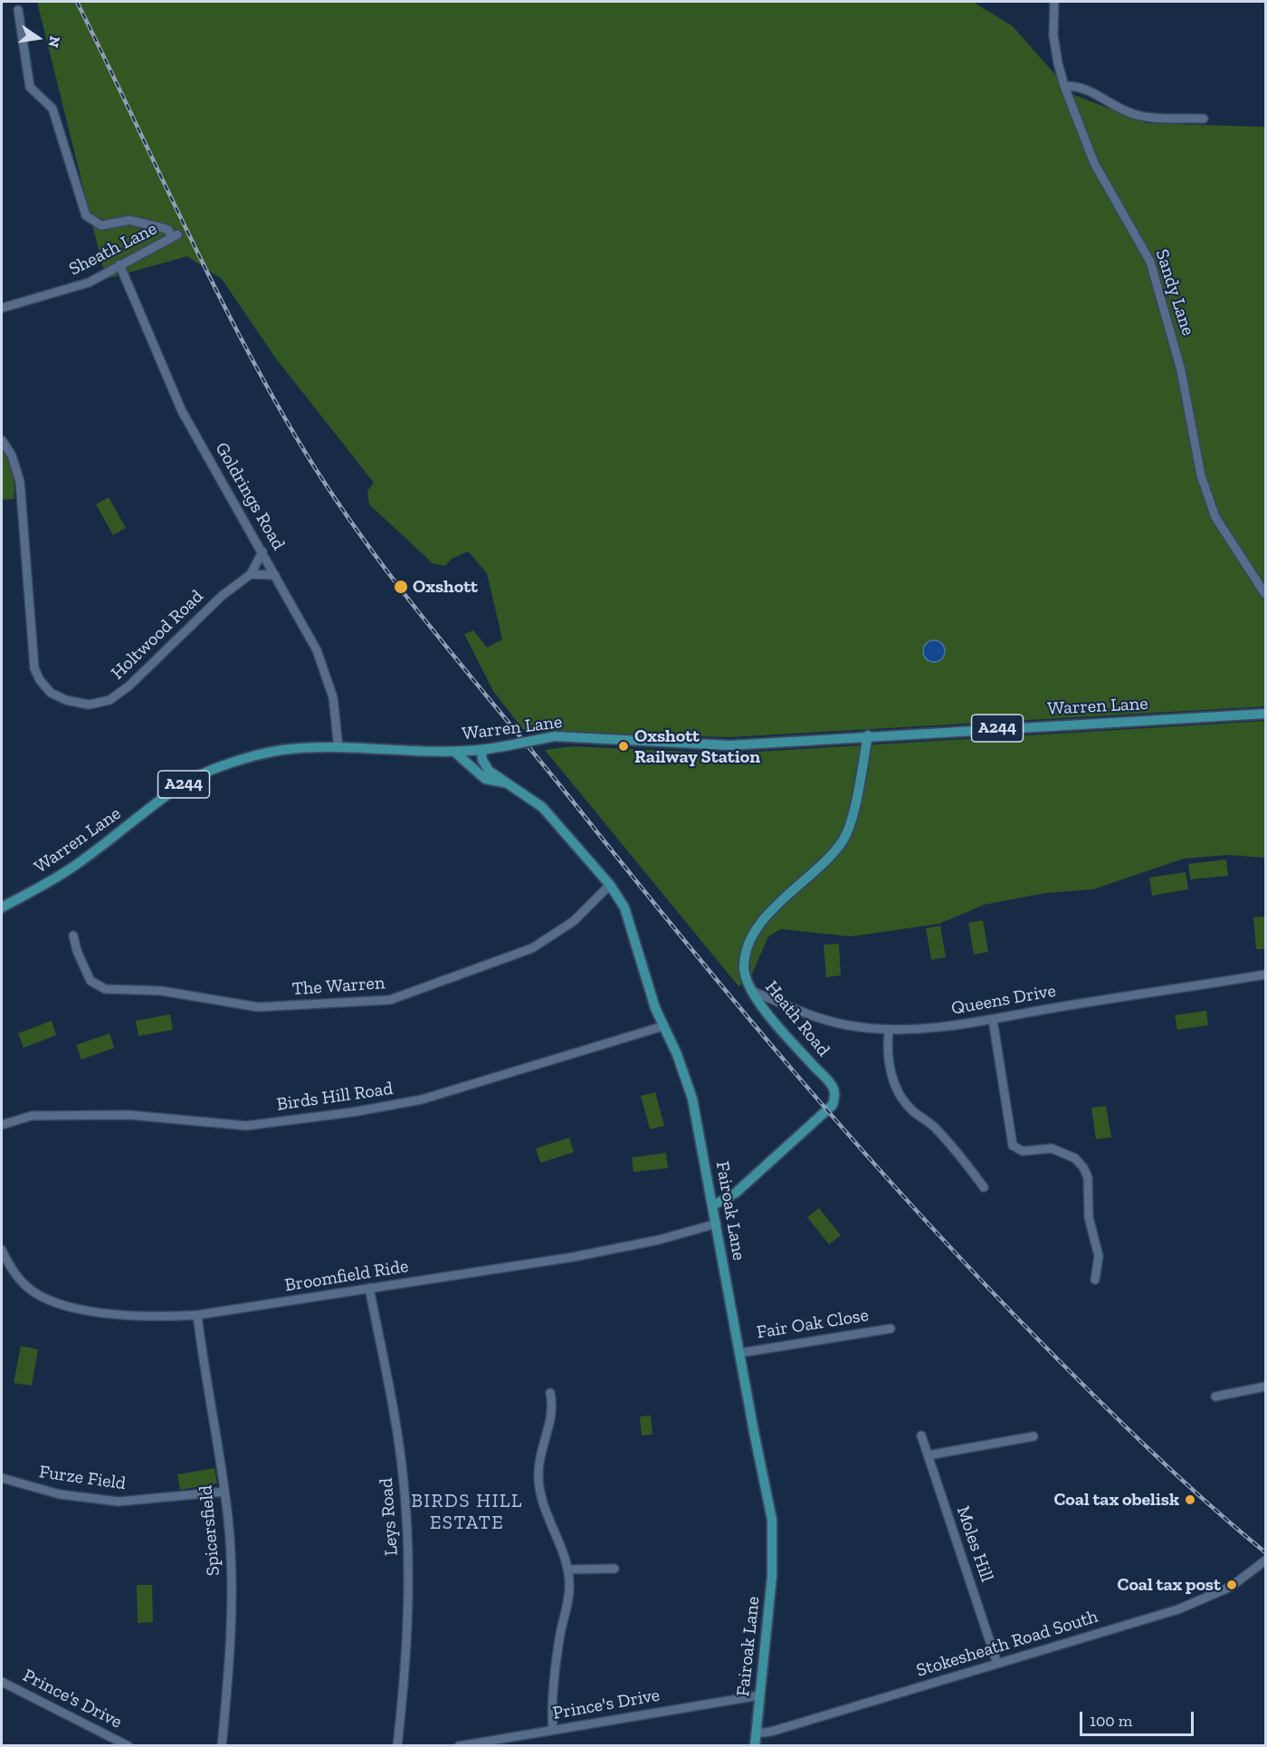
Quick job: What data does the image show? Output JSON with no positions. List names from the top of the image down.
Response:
{
  "streets": {
    "main road": [
      "Warren Lane",
      "A244",
      "Heath Road",
      "Fairoak Lane"
    ],
    "street": [
      "Sheath Lane",
      "Sandy Lane",
      "Goldrings Road",
      "Holtwood Road",
      "The Warren",
      "Queens Drive",
      "Birds Hill Road",
      "Broomfield Ride",
      "Fair Oak Close",
      "Furze Field",
      "Leys Road",
      "Spicersfield",
      "Moles Hill",
      "Stokesheath Road South",
      "Prince's Drive"
    ]
  },
  "crossings": [
    ["Sheath Lane", "Goldrings Road"],
    ["Goldrings Road", "Holtwood Road"],
    ["Goldrings Road", "Warren Lane"],
    ["Warren Lane", "Heath Road"],
    ["Warren Lane", "Fairoak Lane"],
    ["The Warren", "Fairoak Lane"],
    ["Queens Drive", "Heath Road"],
    ["Heath Road", "Fairoak Lane"],
    ["Birds Hill Road", "Fairoak Lane"],
    ["Fairoak Lane", "Broomfield Ride"],
    ["Fairoak Lane", "Fair Oak Close"],
    ["Fairoak Lane", "Stokesheath Road South"],
    ["Fairoak Lane", "Prince's Drive"],
    ["Broomfield Ride", "Leys Road"],
    ["Broomfield Ride", "Spicersfield"],
    ["Furze Field", "Spicersfield"],
    ["Moles Hill", "Stokesheath Road South"]
  ],
  "districts": ["BIRDS HILL ESTATE"],
  "places": [
    "Oxshott",
    "Oxshott Railway Station",
    "Coal tax obelisk",
    "Coal tax post"
  ],
  "scale_bar": "100 m",
  "north": "right"
}
